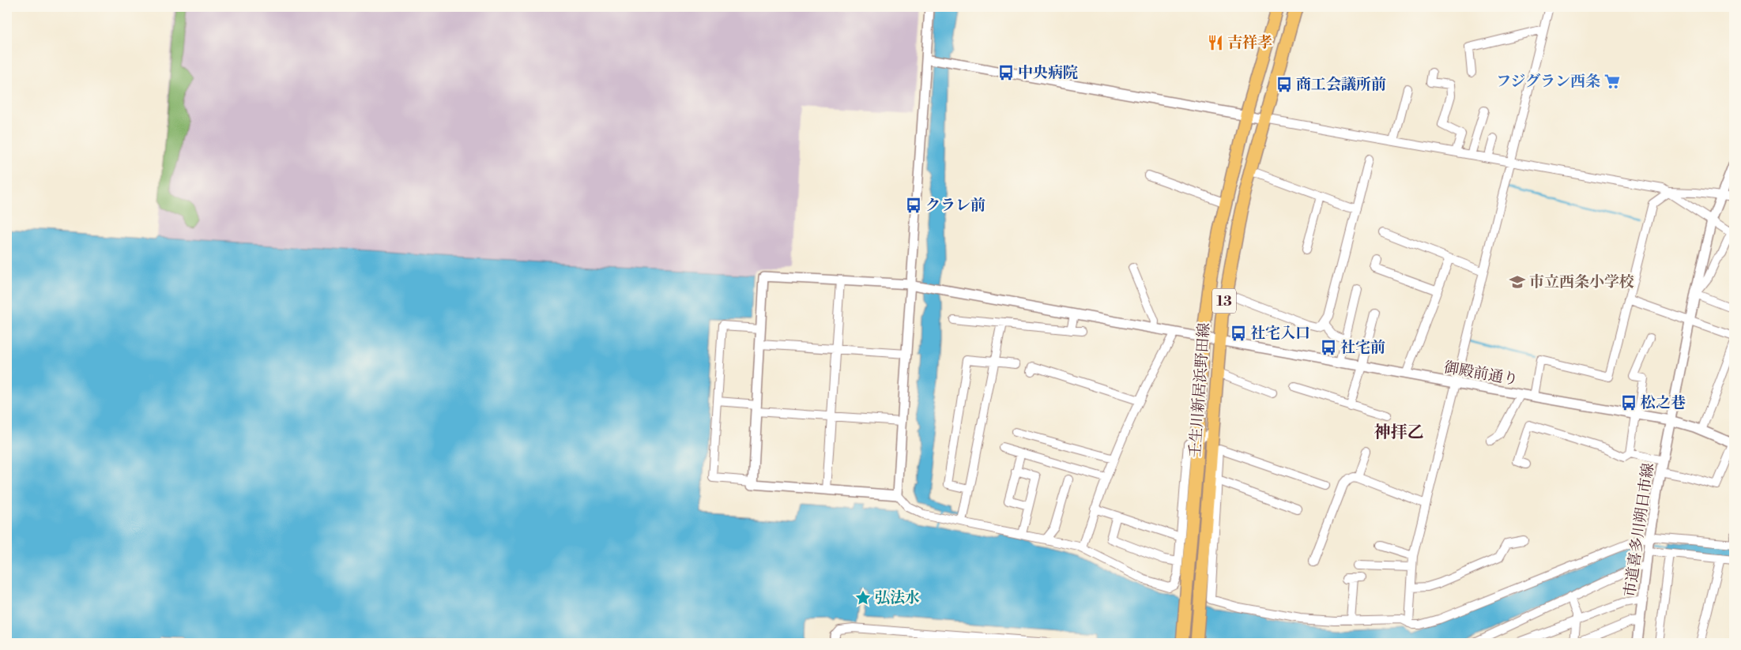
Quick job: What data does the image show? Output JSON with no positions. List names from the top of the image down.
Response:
{
  "streets": {
    "main road": ["13", "壬生川新居浜野田線"],
    "street": ["御殿前通り", "市道喜多川朔日市線"]
  },
  "crossings": [
    ["御殿前通り", "壬生川新居浜野田線"],
    ["御殿前通り", "市道喜多川朔日市線"]
  ],
  "districts": ["神拝乙"],
  "places": {
    "restaurant": ["吉祥孝"],
    "bus stop": [
      "中央病院",
      "商工会議所前",
      "クラレ前",
      "社宅入口",
      "社宅前",
      "松之巷"
    ],
    "supermarket": ["フジグラン西条"],
    "school or university": ["市立西条小学校"],
    "place": ["弘法水"]
  }
}
